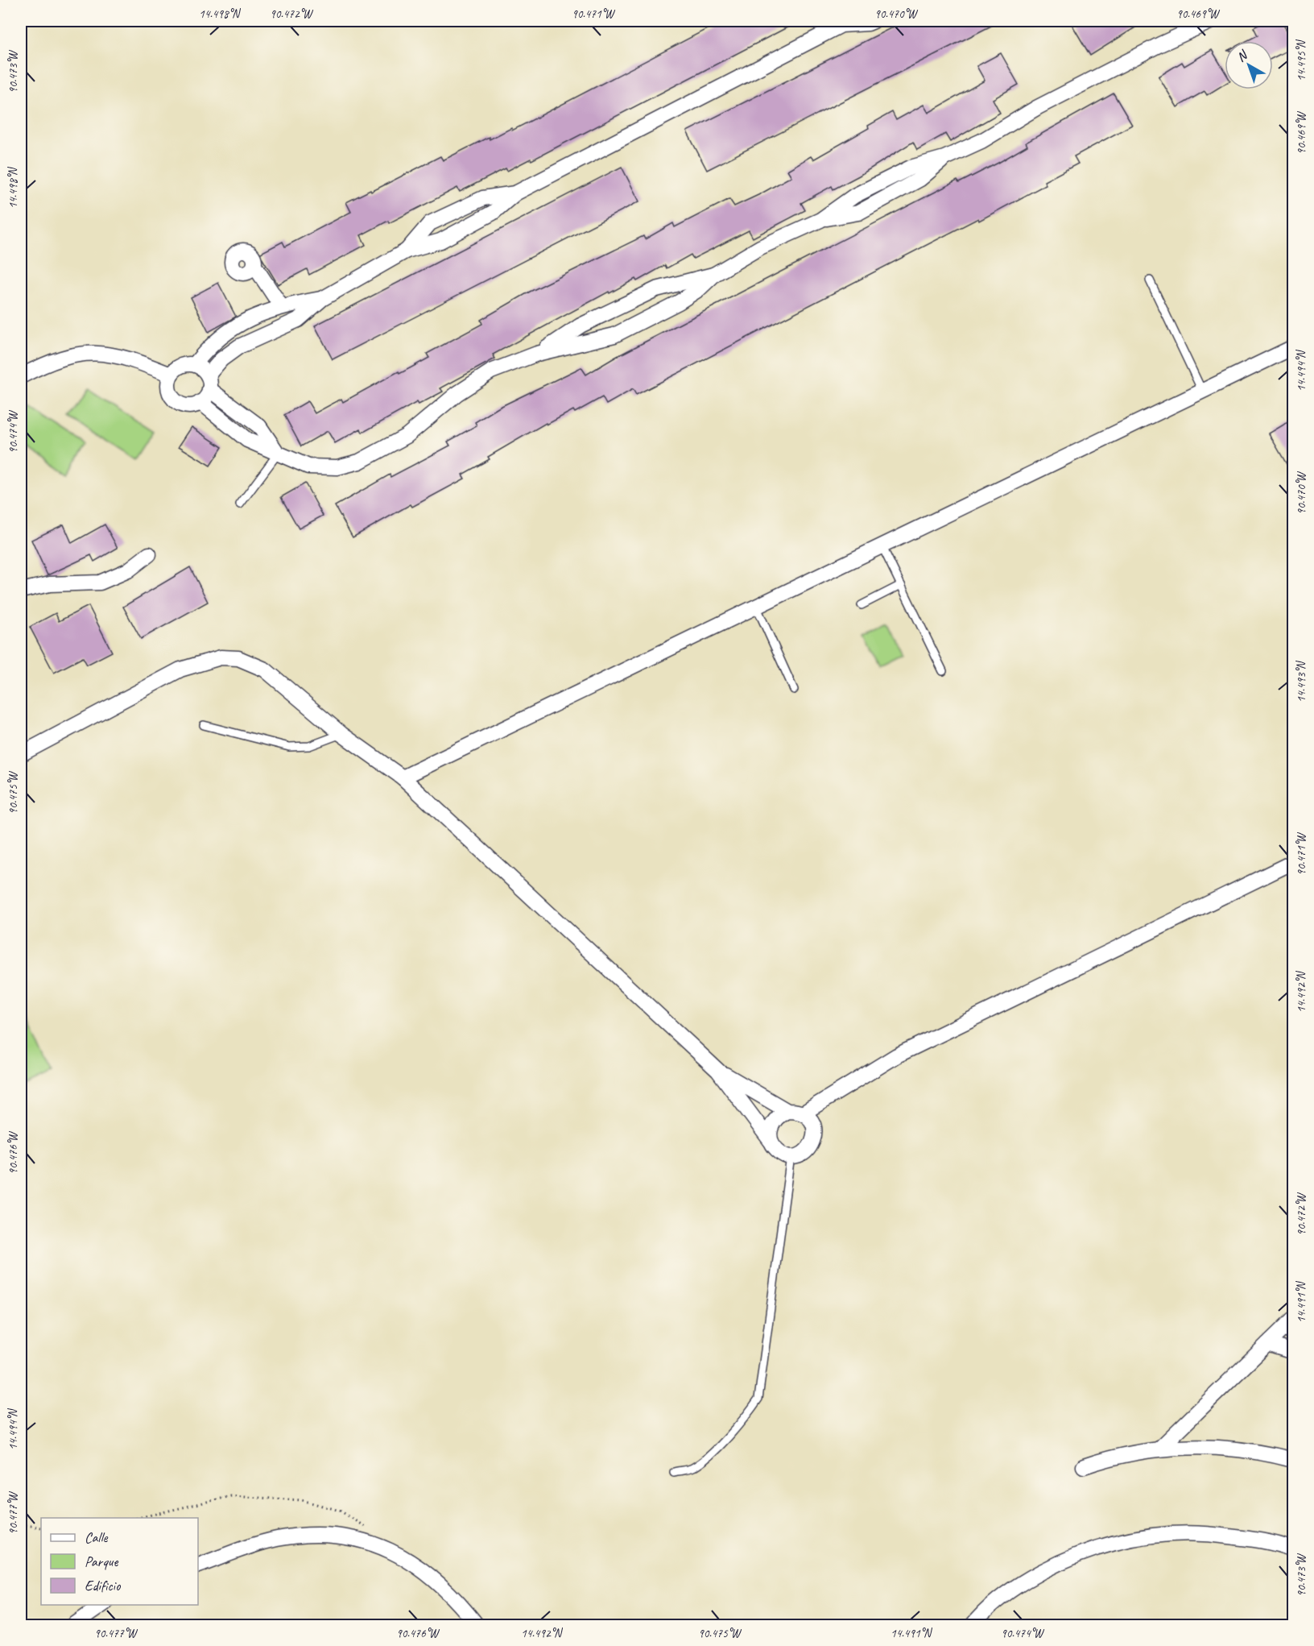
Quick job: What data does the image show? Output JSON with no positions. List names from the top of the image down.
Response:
{
  "legend": ["Calle", "Parque", "Edificio"],
  "north": "top left",
  "coordinates": [
    "14.498°N",
    "90.472°W",
    "90.471°W",
    "90.470°W",
    "90.469°W",
    "14.495°N",
    "90.473°W",
    "14.494°N",
    "90.474°W",
    "14.493°N",
    "90.475°W",
    "14.492°N",
    "90.476°W",
    "14.491°N",
    "90.477°W"
  ]
}
